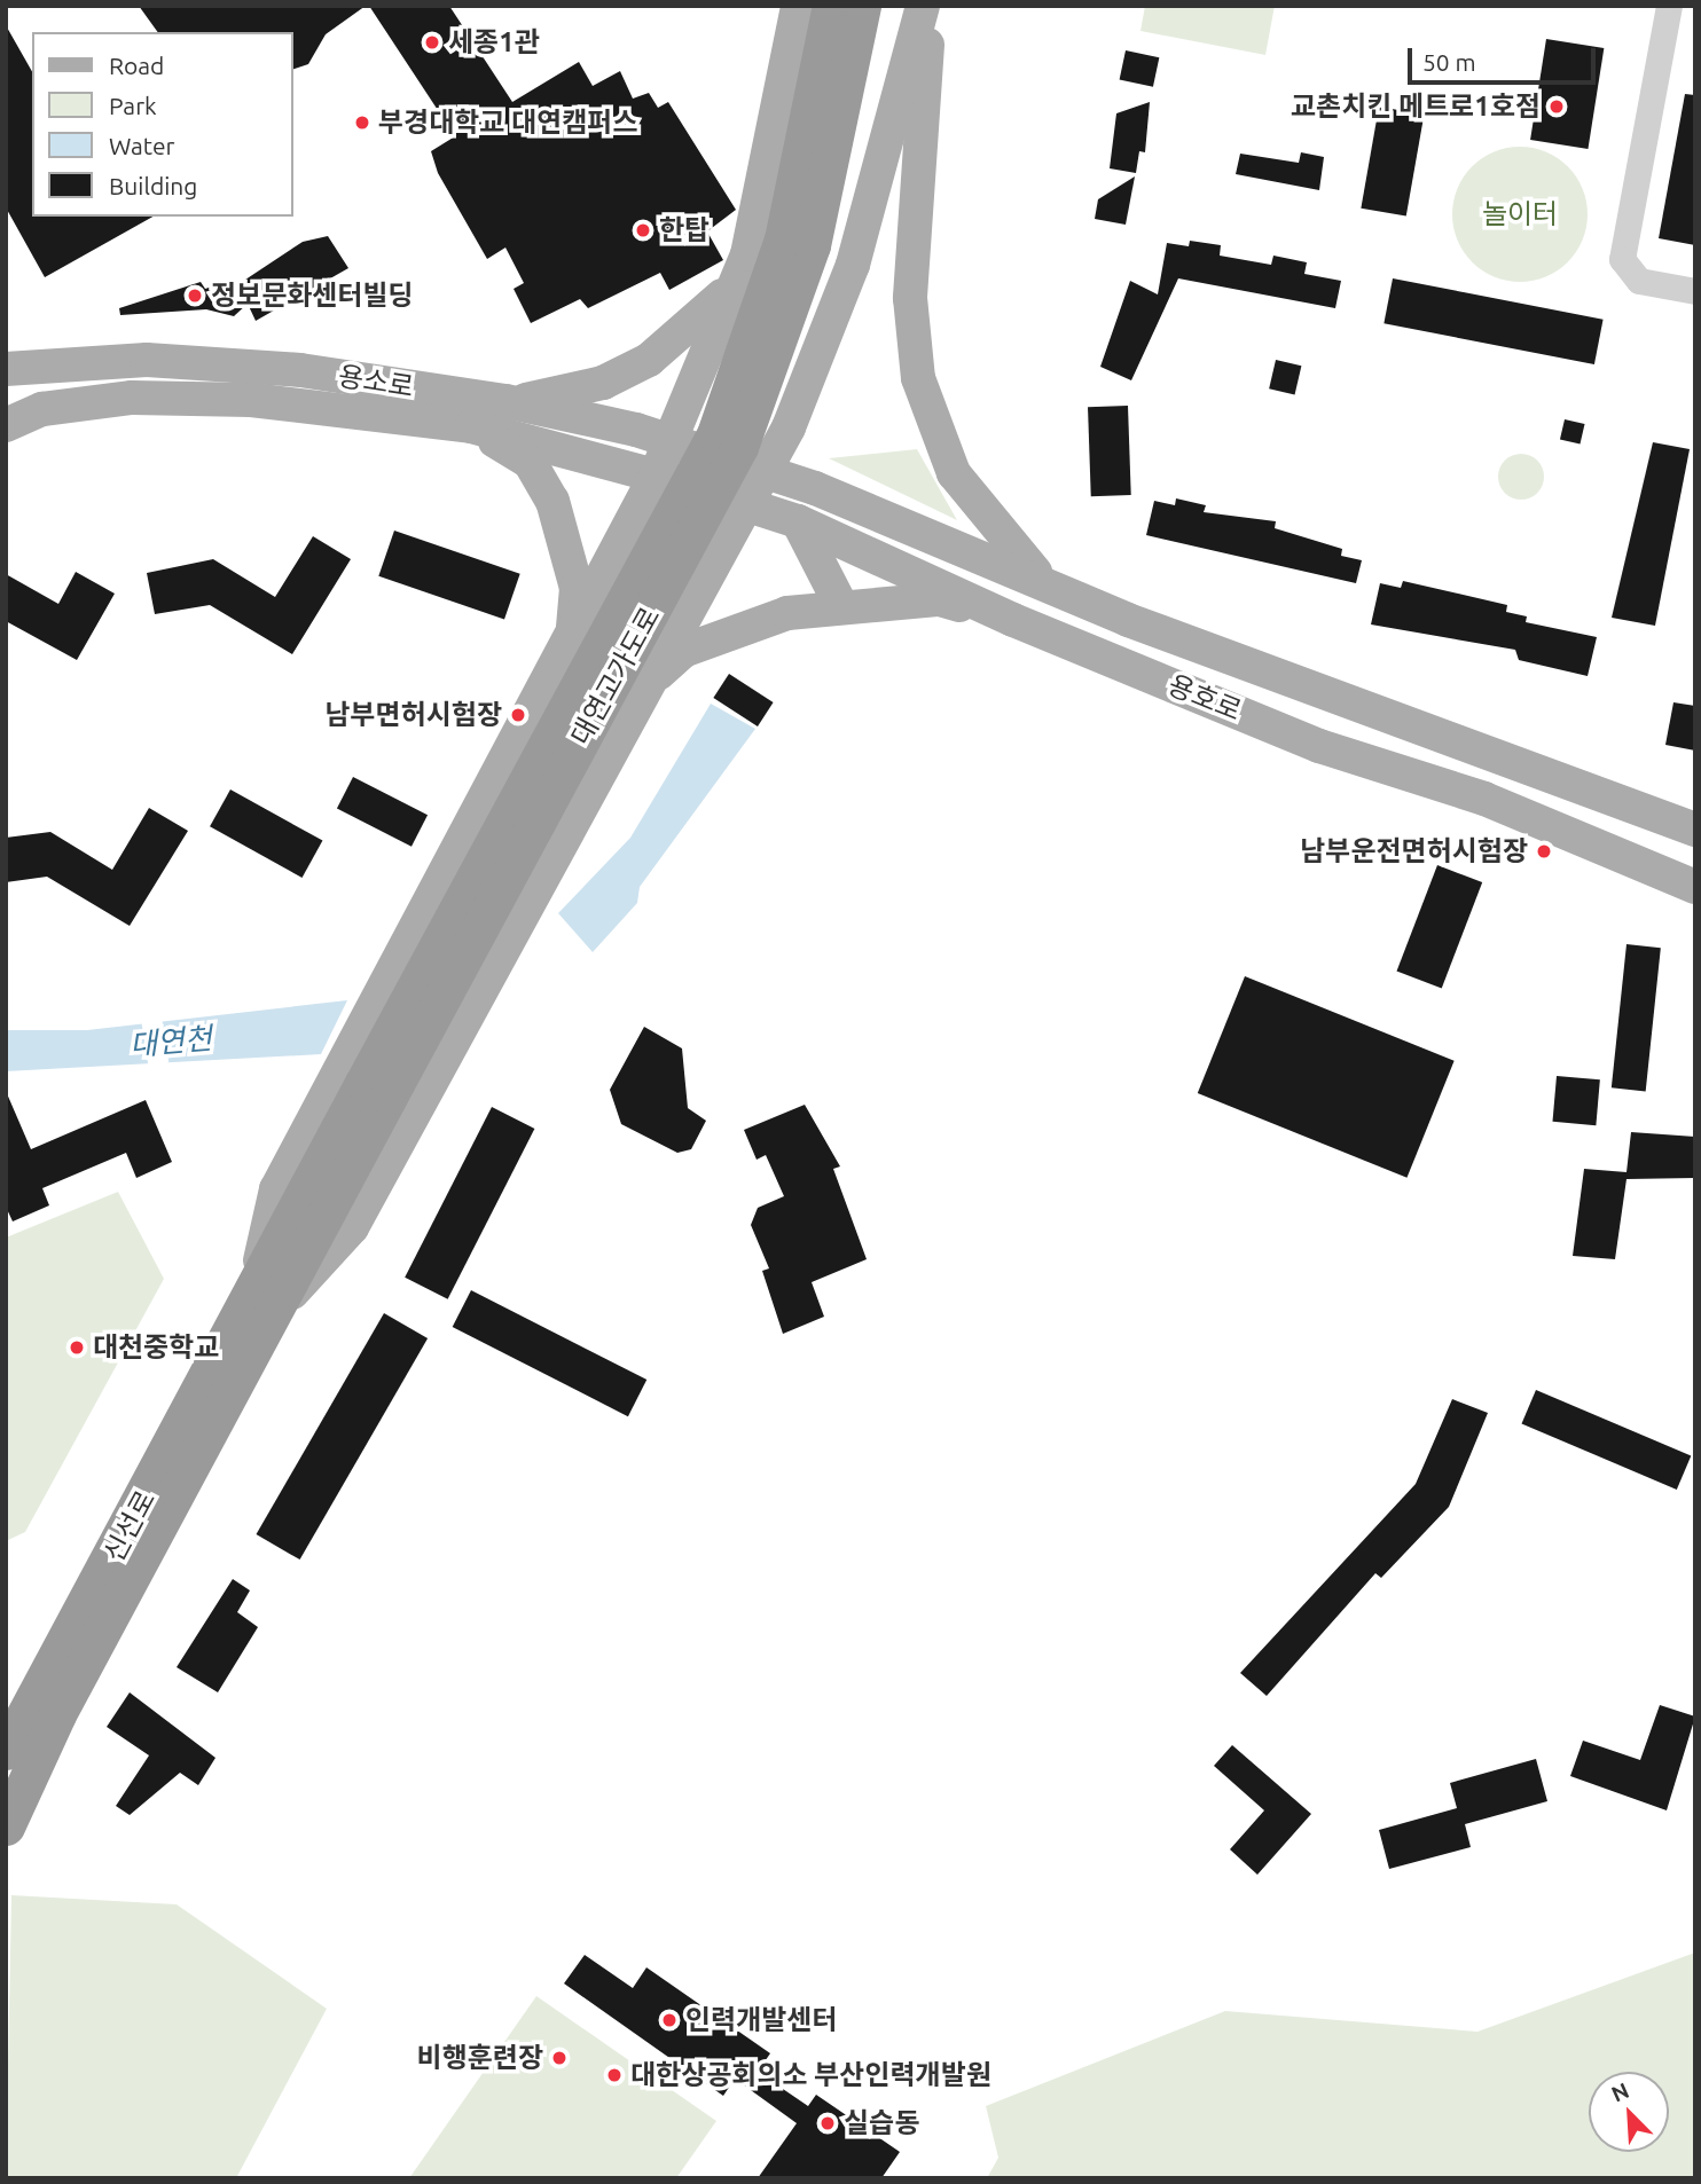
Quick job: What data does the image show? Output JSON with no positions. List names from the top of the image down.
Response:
{
  "streets": {
    "highway": ["대연고가도로", "신선로"],
    "main road": ["용소로", "용호로"]
  },
  "crossings": [
    ["용소로", "용호로"],
    ["대연고가도로", "신선로"]
  ],
  "water": ["대연천"],
  "parks": ["놀이터"],
  "places": [
    "세종1관",
    "교촌치킨 메트로1호점",
    "부경대학교 대연캠퍼스",
    "한탑",
    "정보문화센터빌딩",
    "남부면허시험장",
    "남부운전면허시험장",
    "대천중학교",
    "인력개발센터",
    "비행훈련장",
    "대한상공회의소 부산인력개발원",
    "실습동"
  ],
  "legend": [
    "Road",
    "Park",
    "Water",
    "Building"
  ],
  "scale_bar": "50 m",
  "north": "top left"
}
